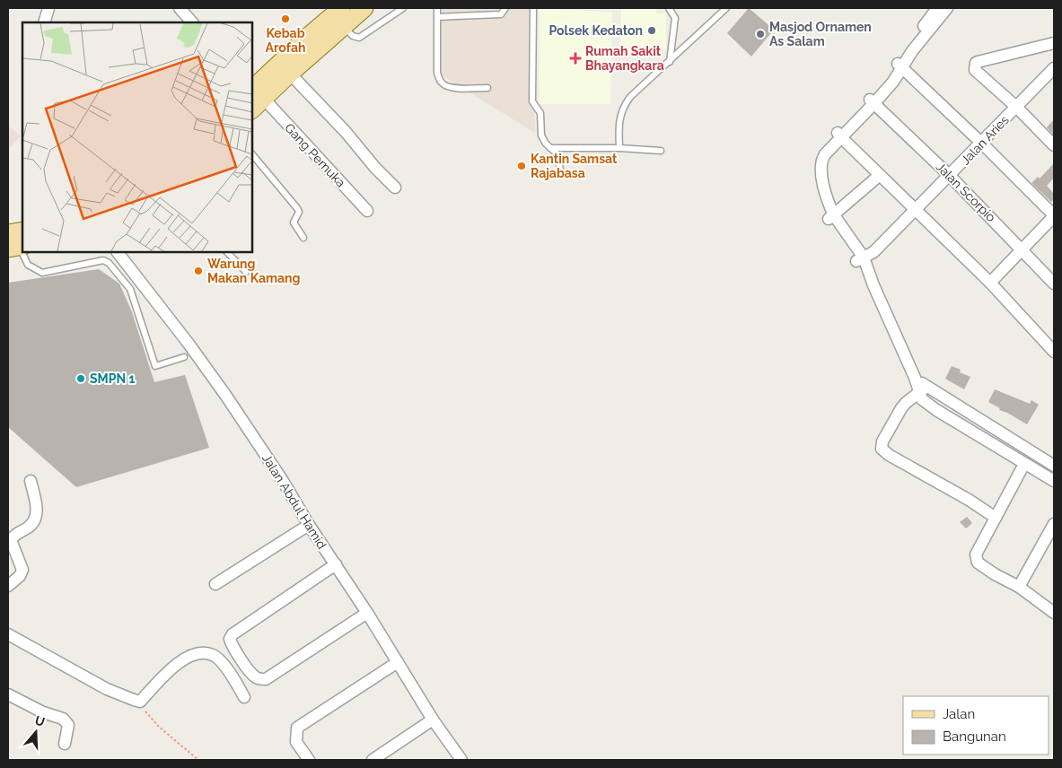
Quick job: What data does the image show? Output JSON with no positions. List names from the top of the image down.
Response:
{
  "streets": {
    "street": [
      "Jalan Aries",
      "Gang Pemuka",
      "Jalan Scorpio",
      "Jalan Abdul Hamid"
    ]
  },
  "crossings": [
    ["Jalan Aries", "Jalan Scorpio"]
  ],
  "places": {
    "other": [
      "Kebab Arofah",
      "Polsek Kedaton",
      "Masjod Ornamen As Salam",
      "Kantin Samsat Rajabasa",
      "Warung Makan Kamang",
      "SMPN 1"
    ],
    "health": ["Rumah Sakit Bhayangkara"]
  },
  "legend": ["Jalan", "Bangunan"],
  "north": "top"
}
